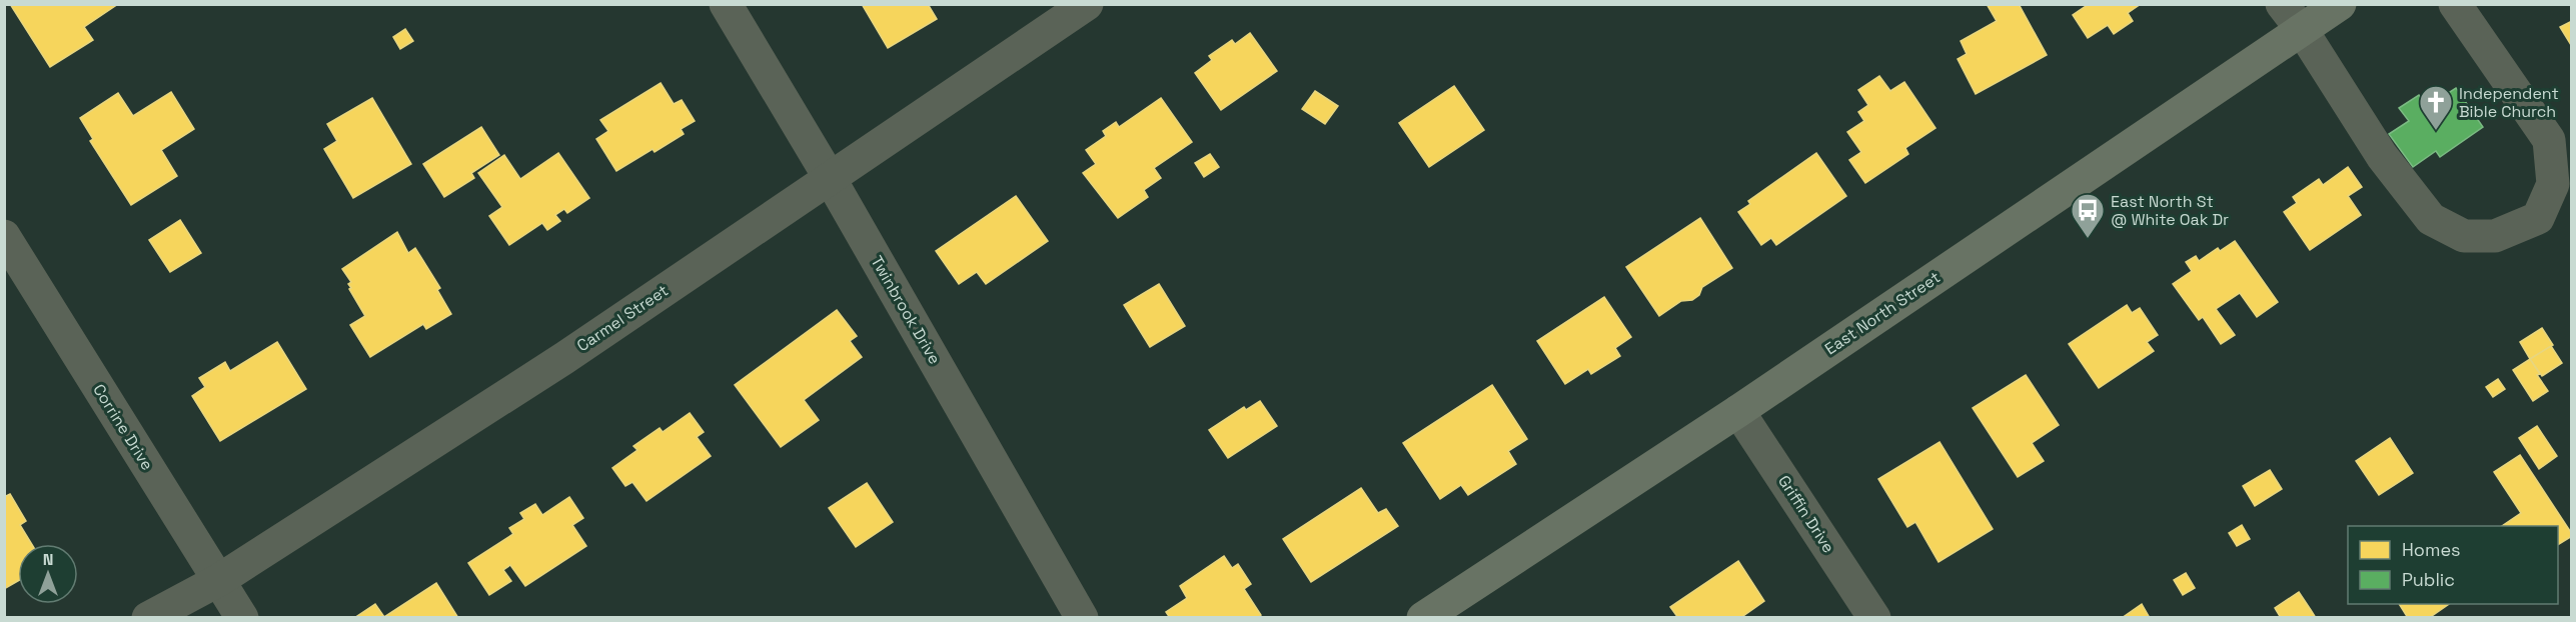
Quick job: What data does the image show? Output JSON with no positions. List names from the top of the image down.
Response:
{
  "streets": {
    "main road": ["East North Street"],
    "street": [
      "Twinbrook Drive",
      "Carmel Street",
      "Corrine Drive",
      "Griffin Drive"
    ]
  },
  "crossings": [
    ["Twinbrook Drive", "Carmel Street"],
    ["East North Street", "Griffin Drive"],
    ["Carmel Street", "Corrine Drive"]
  ],
  "places": {
    "church": ["Independent Bible Church"],
    "bus stop": ["East North St @ White Oak Dr"]
  },
  "legend": ["Homes", "Public"],
  "north": "top"
}
